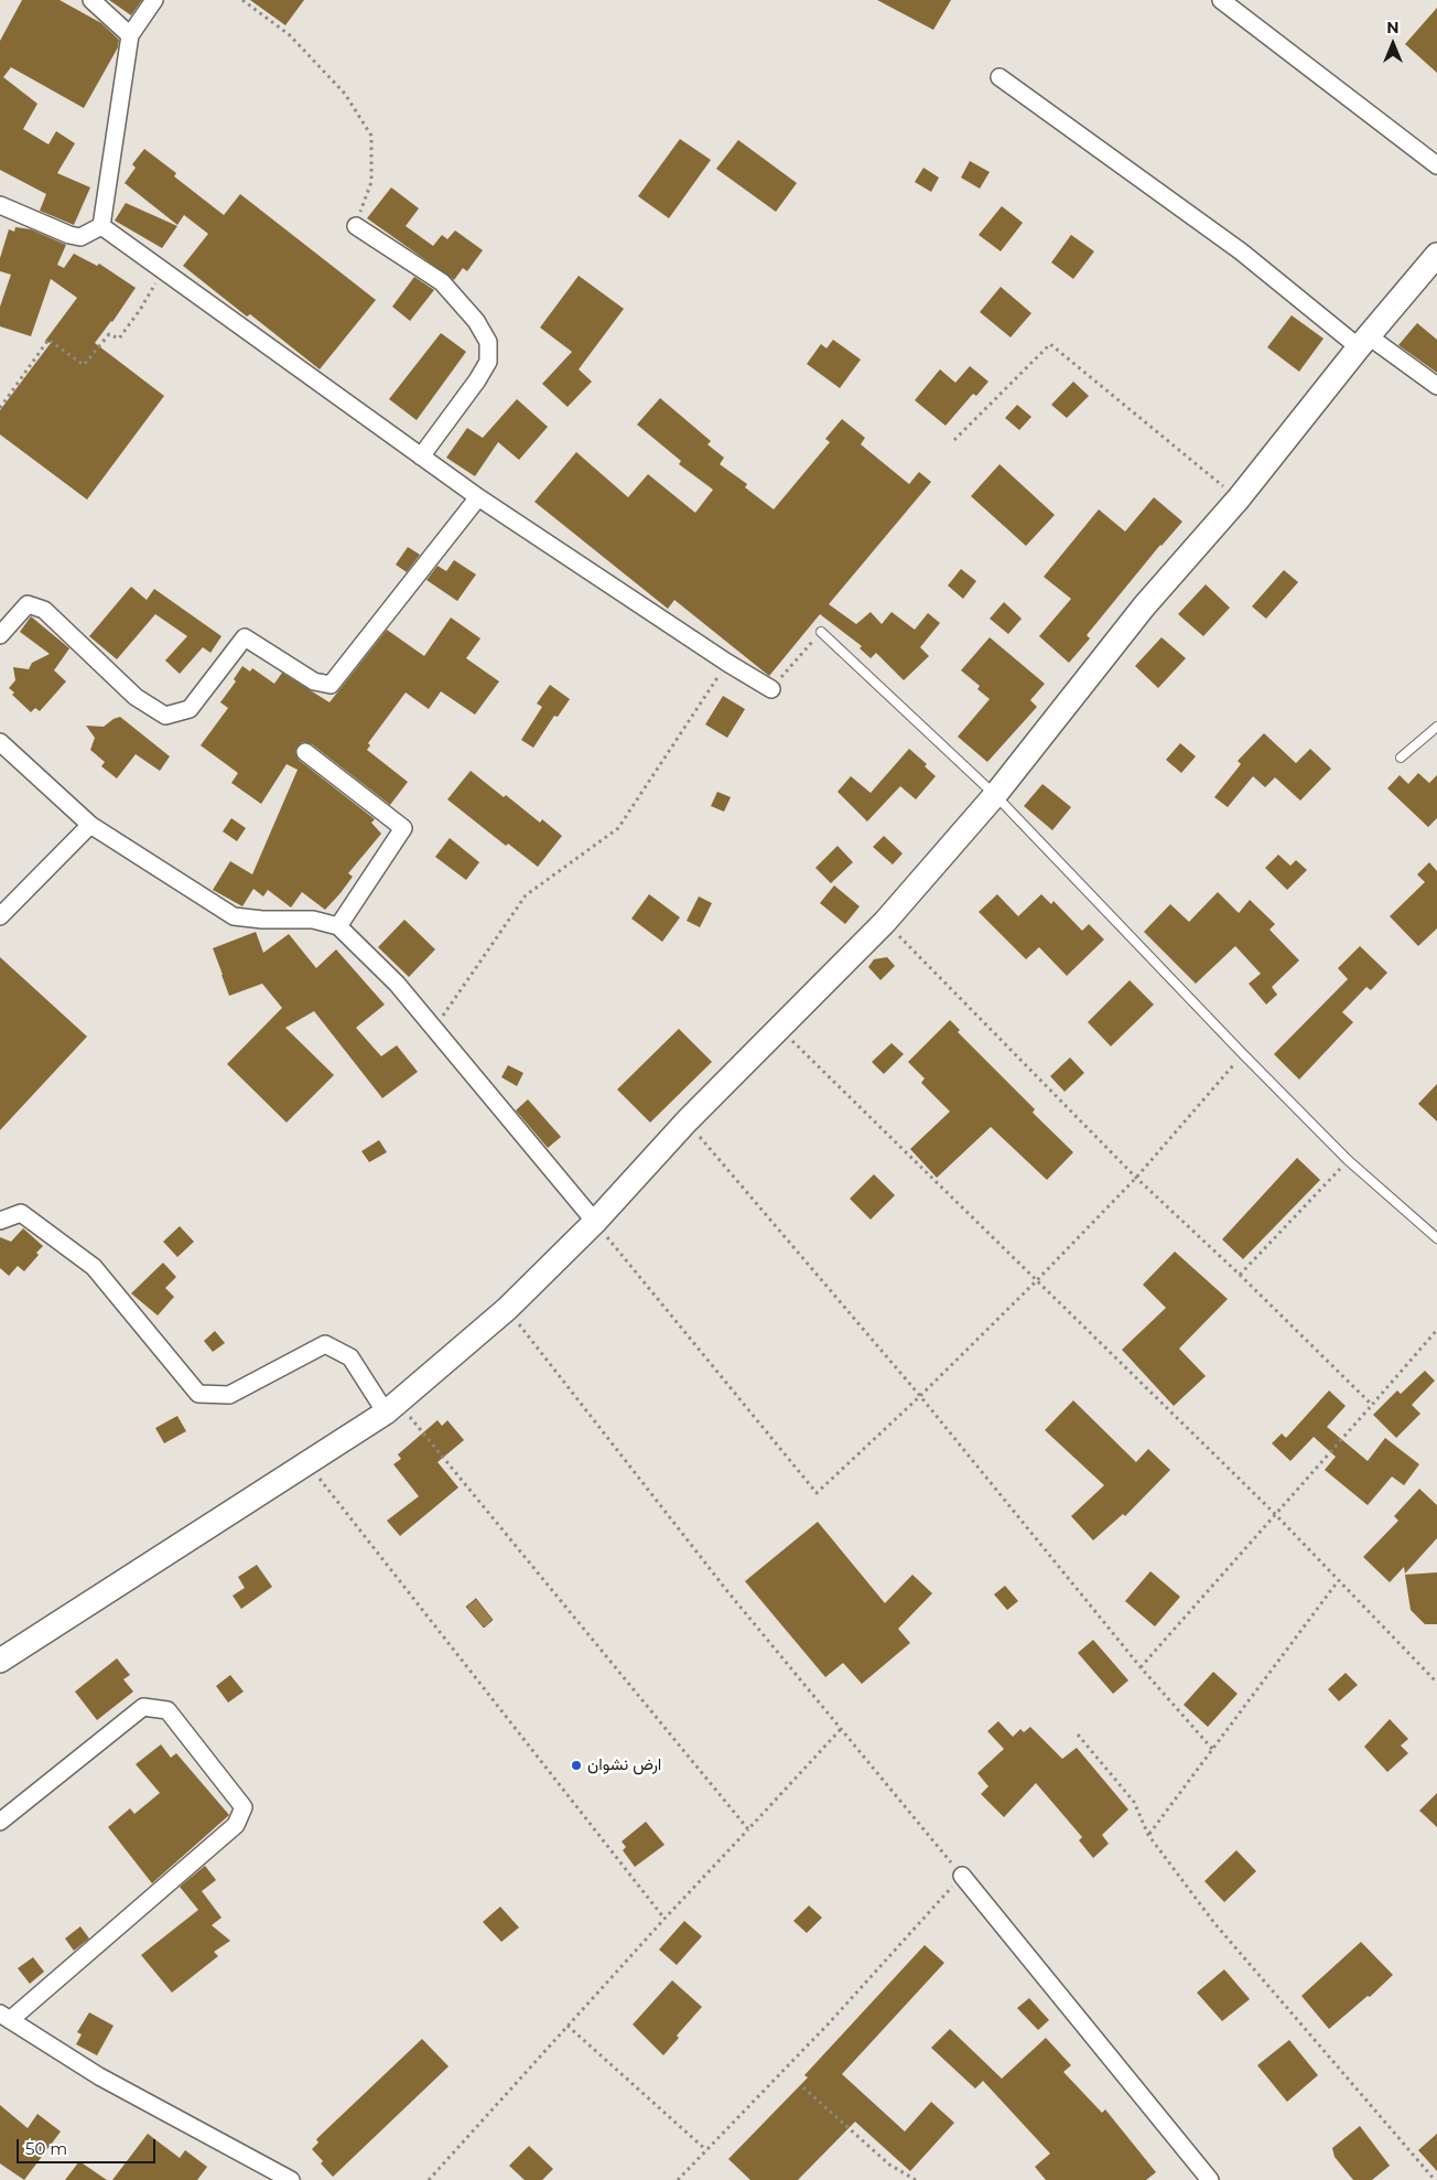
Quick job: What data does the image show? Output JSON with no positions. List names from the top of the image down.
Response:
{
  "places": ["ارض نشوان"],
  "scale_bar": "50 m",
  "north": "top"
}
